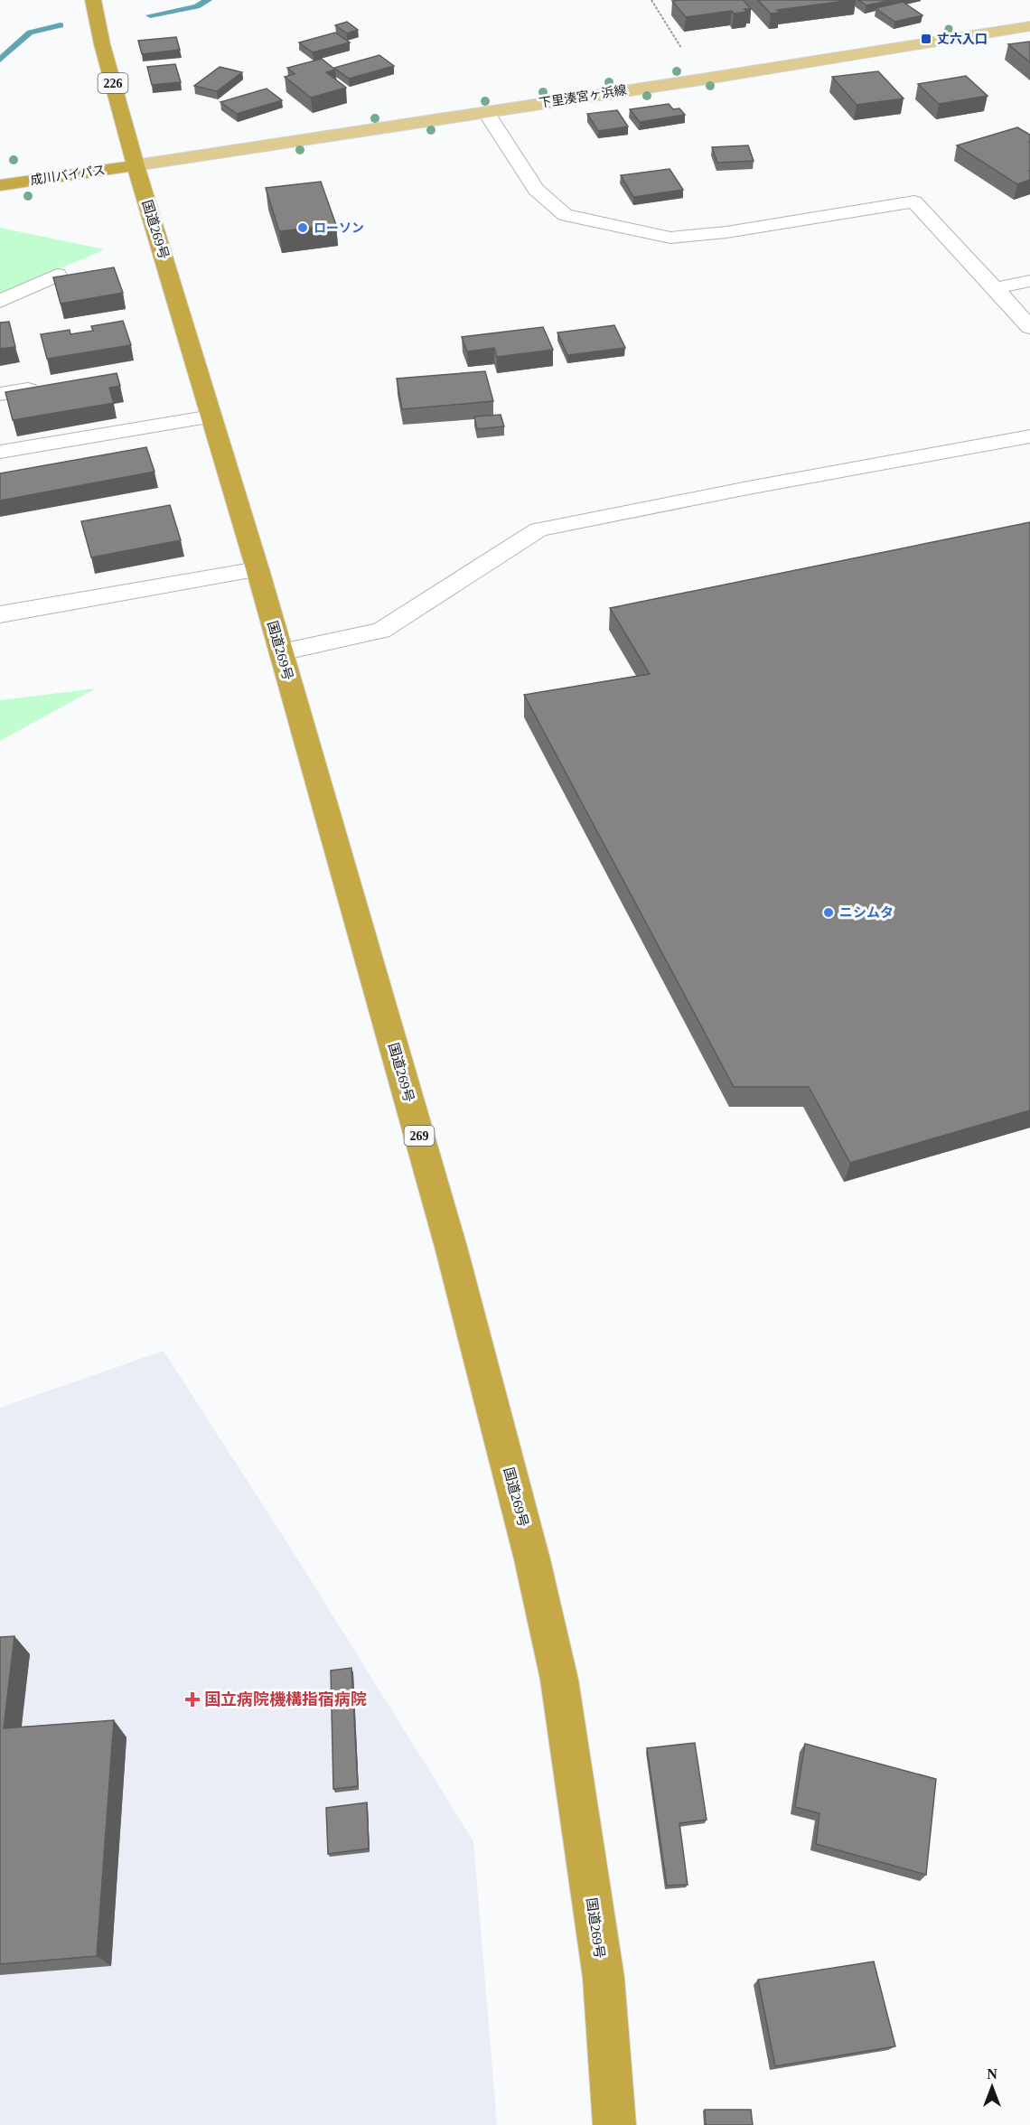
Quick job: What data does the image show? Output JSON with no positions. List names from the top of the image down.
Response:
{
  "streets": {
    "highway": [
      "226",
      "成川バイパス",
      "国道269号",
      "269"
    ],
    "main road": ["下里湊宮ヶ浜線"]
  },
  "crossings": [
    ["226", "下里湊宮ヶ浜線"],
    ["226", "成川バイパス"],
    ["226", "国道269号"],
    ["下里湊宮ヶ浜線", "成川バイパス"],
    ["下里湊宮ヶ浜線", "国道269号"],
    ["成川バイパス", "国道269号"]
  ],
  "places": {
    "transit": ["丈六入口"],
    "other": ["ローソン", "ニシムタ"],
    "health": ["国立病院機構指宿病院"]
  },
  "north": "top"
}
